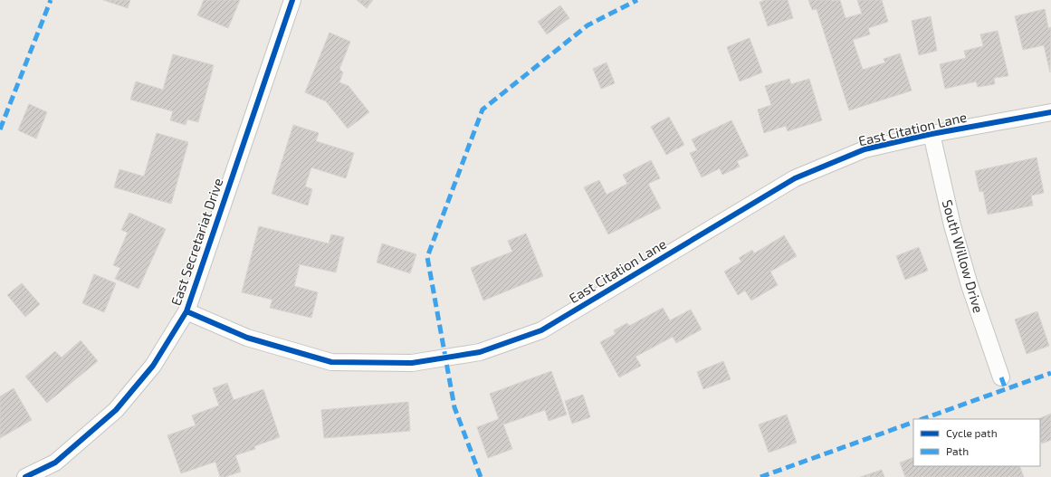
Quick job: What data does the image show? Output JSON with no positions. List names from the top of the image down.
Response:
{
  "streets": {
    "street": ["East Citation Lane", "East Secretariat Drive", "South Willow Drive"]
  },
  "crossings": [
    ["East Citation Lane", "East Secretariat Drive"],
    ["East Citation Lane", "South Willow Drive"]
  ],
  "legend": ["Cycle path", "Path"]
}
